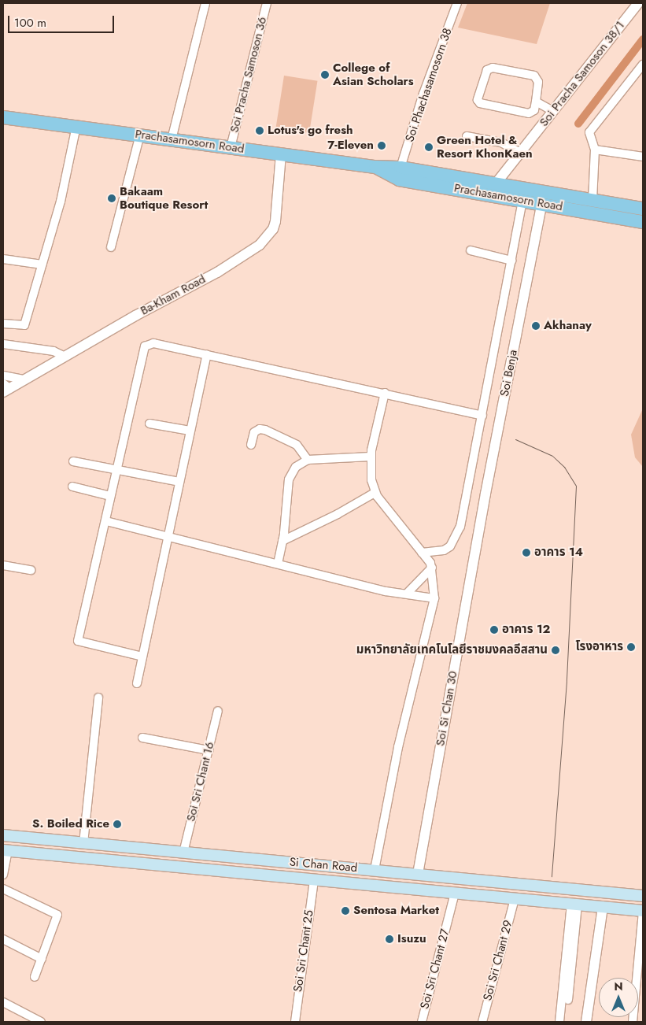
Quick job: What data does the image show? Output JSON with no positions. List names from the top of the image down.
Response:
{
  "streets": {
    "main road": ["Prachasamosorn Road", "Si Chan Road"],
    "street": [
      "Soi Pracha Samoson 38/1",
      "Soi Pracha Samoson 36",
      "Soi Phachasamosorn 38",
      "Ba-Kham Road",
      "Soi Benja",
      "Soi Si Chan 30",
      "Soi Sri Chant 16",
      "Soi Sri Chant 25",
      "Soi Sri Chant 29",
      "Soi Sri Chant 27"
    ]
  },
  "crossings": [
    ["Soi Pracha Samoson 38/1", "Prachasamosorn Road"],
    ["Soi Pracha Samoson 36", "Prachasamosorn Road"],
    ["Soi Phachasamosorn 38", "Prachasamosorn Road"],
    ["Prachasamosorn Road", "Ba-Kham Road"],
    ["Prachasamosorn Road", "Soi Benja"],
    ["Soi Benja", "Soi Si Chan 30"],
    ["Soi Si Chan 30", "Si Chan Road"],
    ["Soi Sri Chant 16", "Si Chan Road"],
    ["Si Chan Road", "Soi Sri Chant 25"],
    ["Si Chan Road", "Soi Sri Chant 29"],
    ["Si Chan Road", "Soi Sri Chant 27"]
  ],
  "places": [
    "College of Asian Scholars",
    "Lotus's go fresh",
    "7-Eleven",
    "Green Hotel & Resort KhonKaen",
    "Bakaam Boutique Resort",
    "Akhanay",
    "อาคาร 14",
    "อาคาร 12",
    "โรงอาหาร",
    "มหาวิทยาลัยเทคโนโลยีราชมงคลอีสสาน",
    "S. Boiled Rice",
    "Sentosa Market",
    "Isuzu"
  ],
  "scale_bar": "100 m",
  "north": "top"
}
